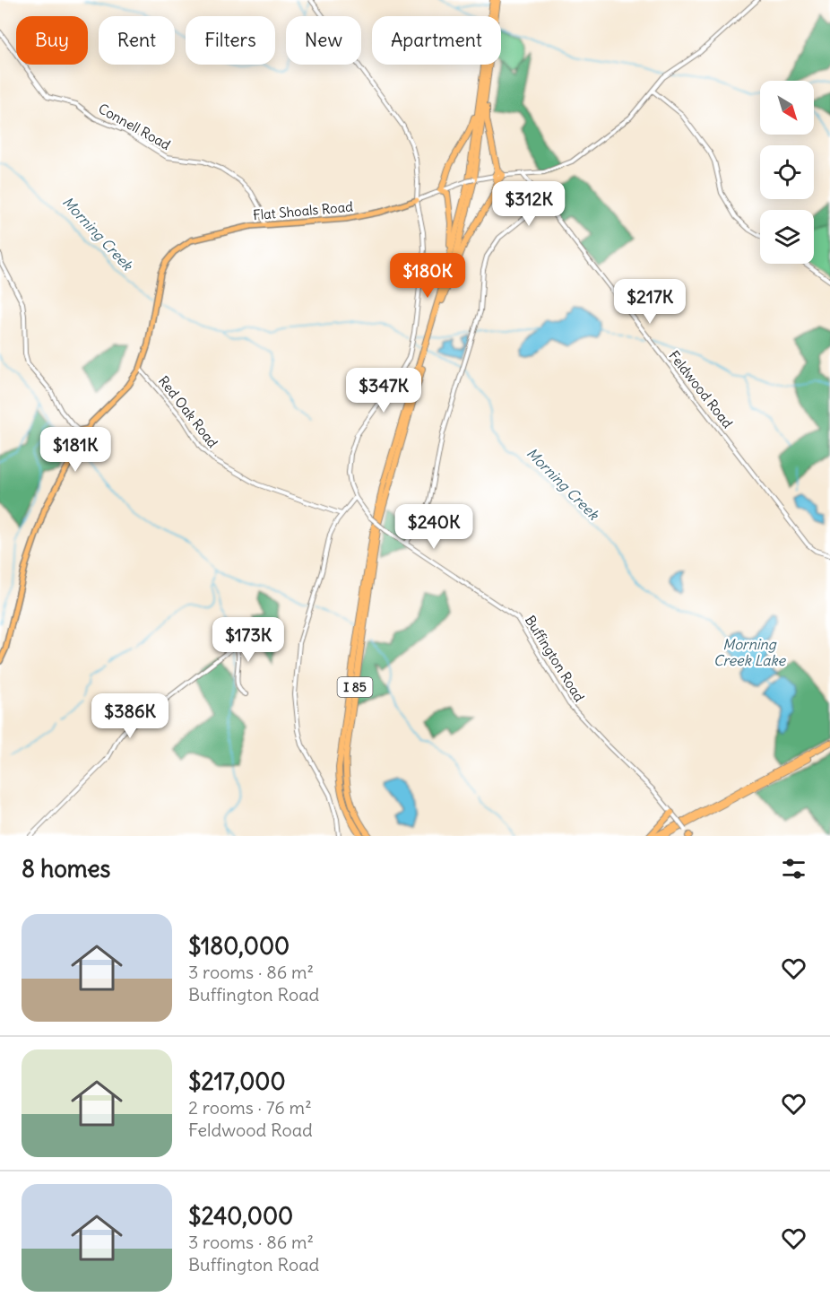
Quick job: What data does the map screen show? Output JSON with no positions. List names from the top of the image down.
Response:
{
  "streets": {
    "highway": ["I 85"],
    "main road": ["Flat Shoals Road"],
    "street": [
      "Connell Road",
      "Feldwood Road",
      "Red Oak Road",
      "Buffington Road"
    ]
  },
  "crossings": [
    ["Connell Road", "Flat Shoals Road"],
    ["Flat Shoals Road", "Red Oak Road"],
    ["Flat Shoals Road", "Buffington Road"]
  ],
  "water": ["Morning Creek", "Morning Creek Lake"],
  "north": "bottom right",
  "page": {
    "chip": [
      "Buy",
      "Rent",
      "Filters",
      "New",
      "Apartment"
    ],
    "price": [
      "$312K",
      "$180K",
      "$217K",
      "$347K",
      "$181K",
      "$240K",
      "$173K",
      "$386K"
    ],
    "heading": "8 homes",
    "list": [
      {
        "name": "$180,000",
        "note": "3 rooms · 86 m² · Buffington Road"
      },
      {
        "name": "$217,000",
        "note": "2 rooms · 76 m² · Feldwood Road"
      },
      {
        "name": "$240,000",
        "note": "3 rooms · 86 m² · Buffington Road"
      }
    ]
  }
}
